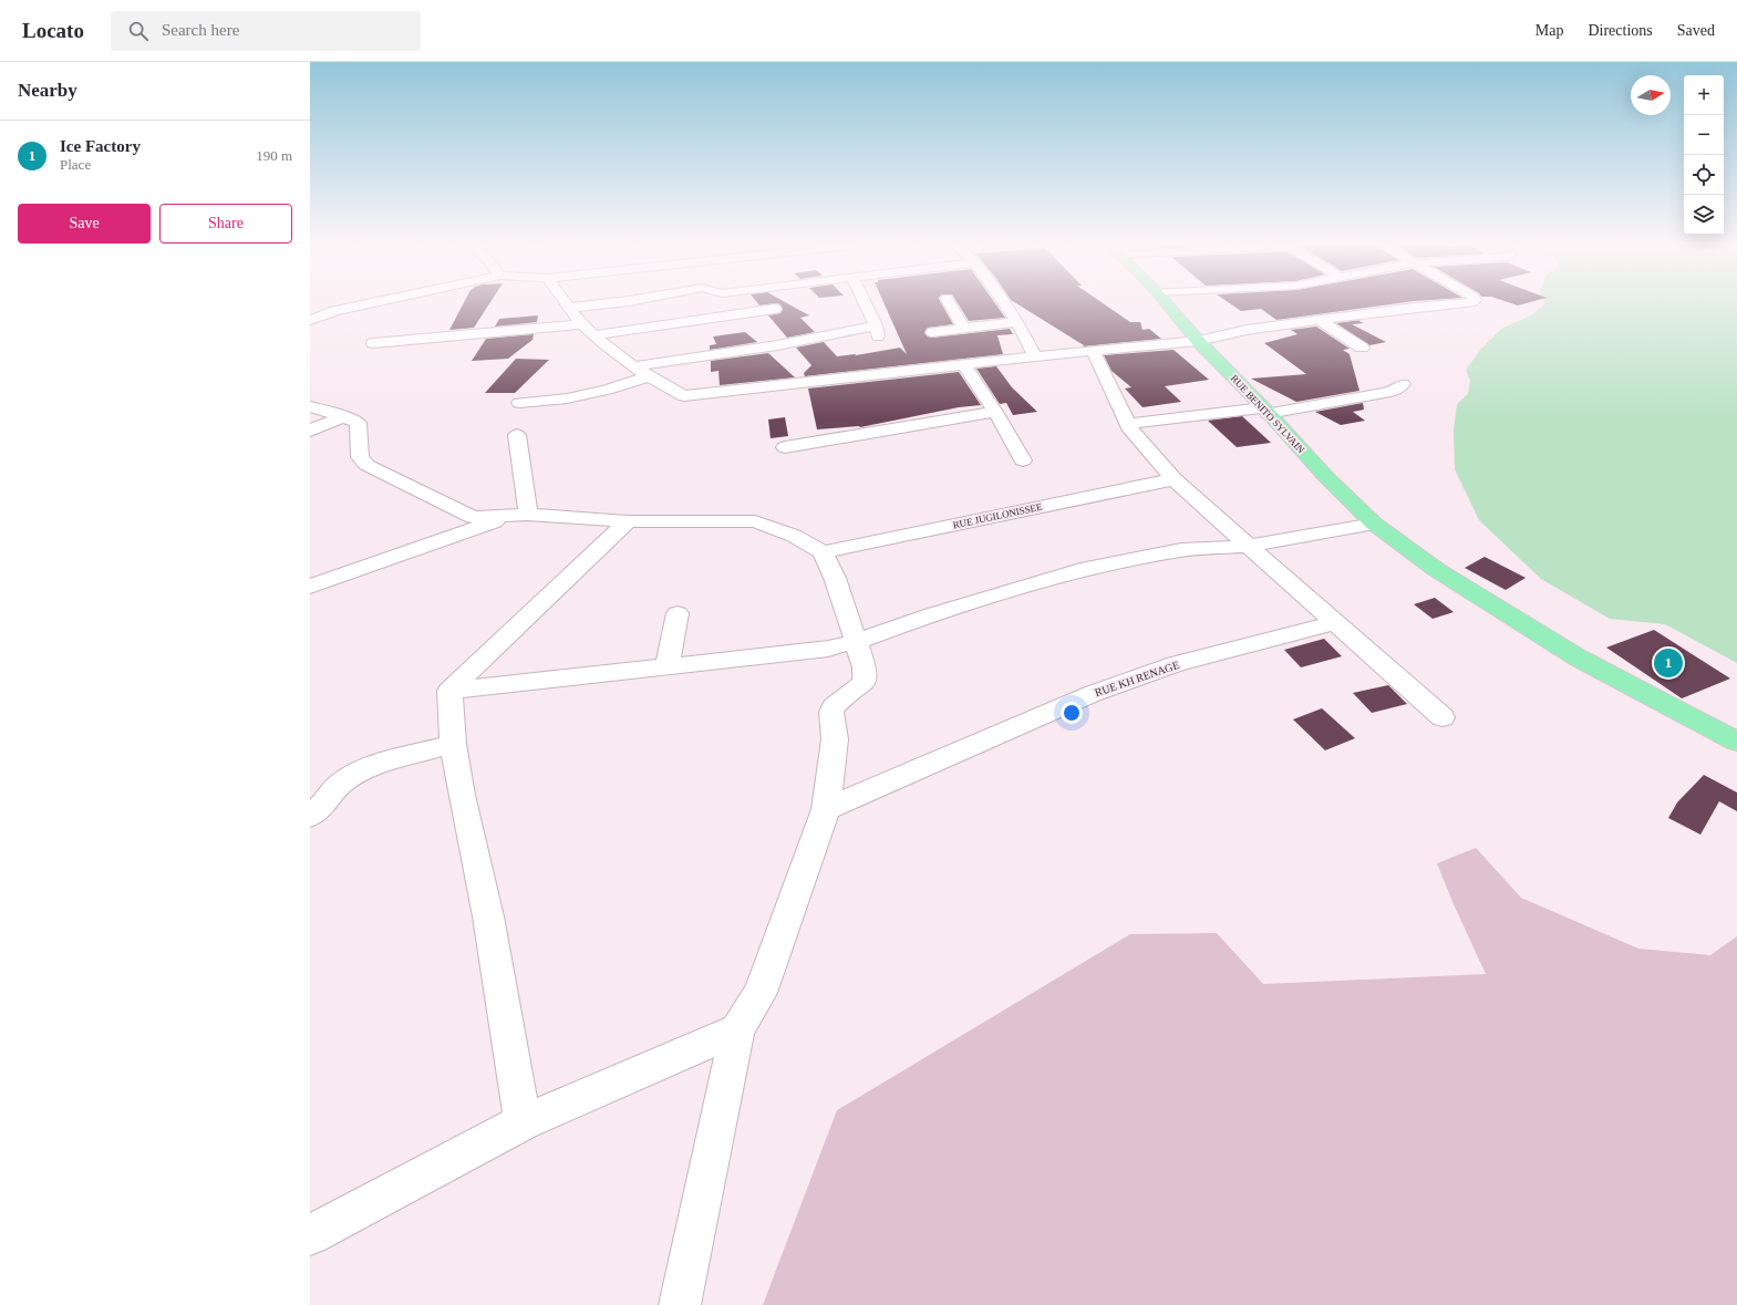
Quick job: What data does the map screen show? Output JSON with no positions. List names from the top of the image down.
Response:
{
  "streets": {
    "main road": ["RUE BENITO SYLVAIN"],
    "street": ["RUE JUGILONISSEE", "RUE KH RENAGE"]
  },
  "north": "right",
  "page": {
    "header": "Locato",
    "search": "Search here",
    "nav": ["Map", "Directions", "Saved"],
    "heading": "Nearby",
    "map_buttons": ["+", "−"],
    "list": [
      {
        "mark": "1",
        "name": "Ice Factory",
        "note": "Place",
        "value": "190 m"
      }
    ],
    "buttons": ["Save", "Share"],
    "pins": "1"
  }
}
